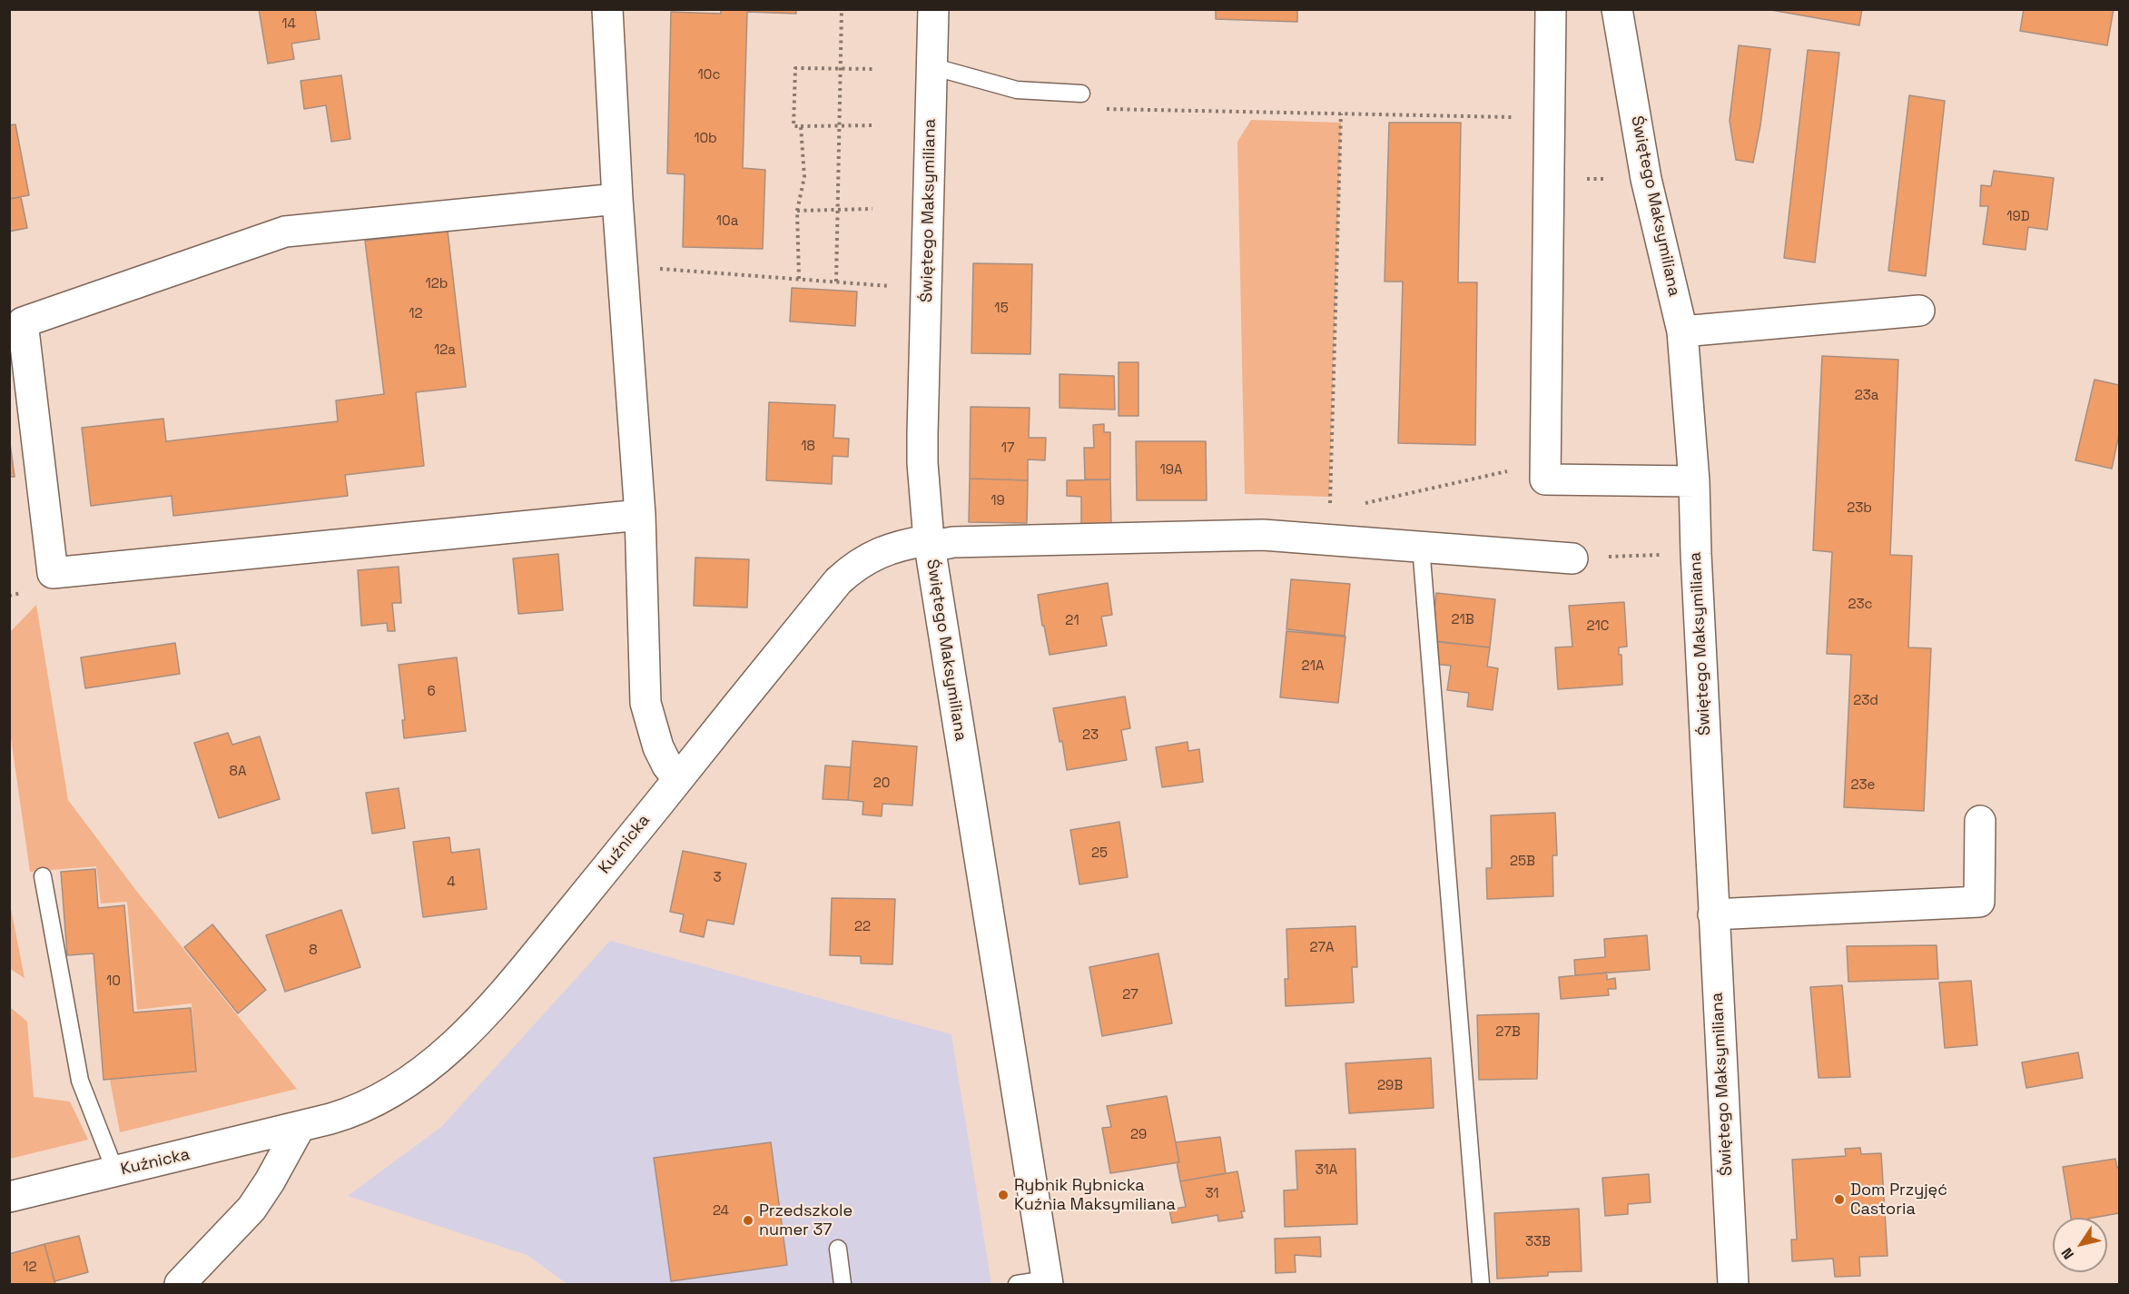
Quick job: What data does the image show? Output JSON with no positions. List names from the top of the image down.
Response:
{
  "streets": {
    "street": ["Świętego Maksymiliana", "Kuźnicka"]
  },
  "crossings": [
    ["Świętego Maksymiliana", "Kuźnicka"]
  ],
  "places": ["Rybnik Rybnicka Kuźnia Maksymiliana", "Dom Przyjęć Castoria", "Przedszkole numer 37"],
  "house_numbers": [
    "14",
    "10c",
    "10b",
    "19D",
    "10a",
    "12b",
    "15",
    "12",
    "12a",
    "23a",
    "18",
    "17",
    "19A",
    "19",
    "23b",
    "23c",
    "21B",
    "21",
    "21C",
    "21A",
    "6",
    "23d",
    "23",
    "8A",
    "20",
    "23e",
    "25",
    "25B",
    "3",
    "4",
    "22",
    "27A",
    "8",
    "10",
    "27",
    "27B",
    "29B",
    "29",
    "31A",
    "31",
    "24",
    "33B",
    "12"
  ],
  "north": "bottom left"
}
